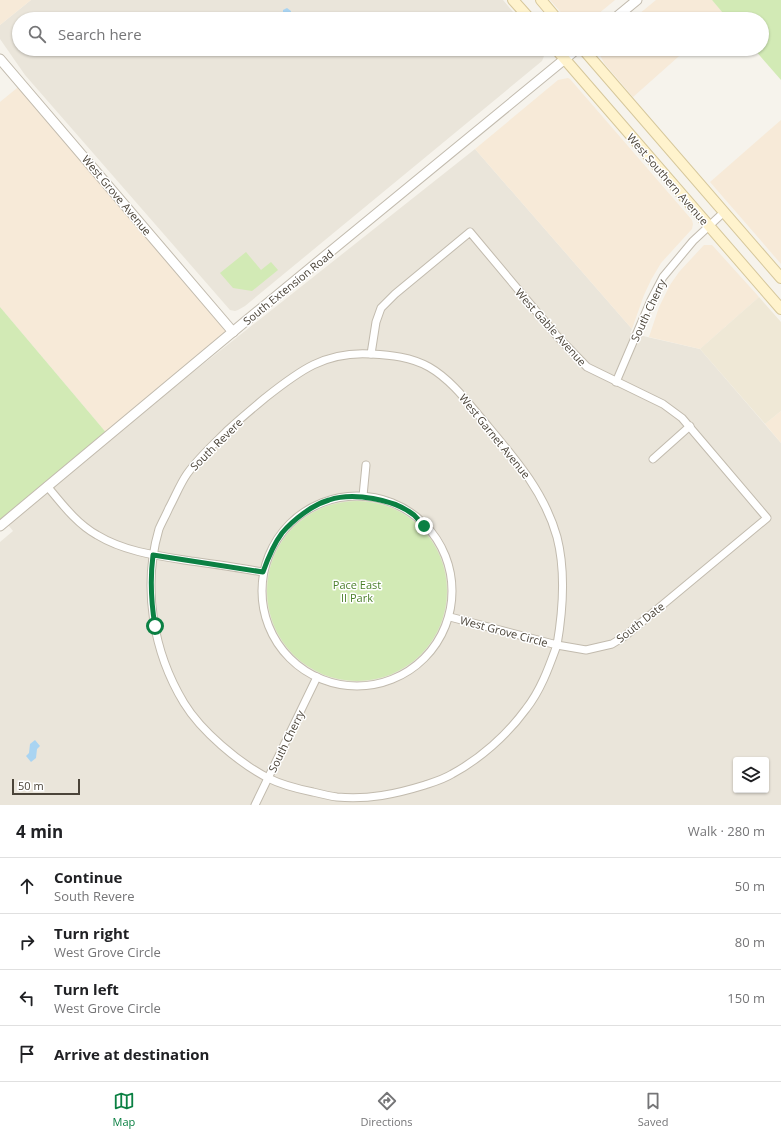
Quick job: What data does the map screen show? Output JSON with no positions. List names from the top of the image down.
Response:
{
  "streets": {
    "main road": ["West Southern Avenue"],
    "street": [
      "West Grove Avenue",
      "South Extension Road",
      "South Cherry",
      "West Gable Avenue",
      "West Garnet Avenue",
      "South Revere",
      "South Date",
      "West Grove Circle"
    ]
  },
  "crossings": [
    ["West Southern Avenue", "South Extension Road"],
    ["West Southern Avenue", "South Cherry"],
    ["West Grove Avenue", "South Extension Road"],
    ["South Cherry", "West Gable Avenue"],
    ["South Cherry", "South Revere"],
    ["South Cherry", "West Grove Circle"],
    ["West Gable Avenue", "West Garnet Avenue"],
    ["West Gable Avenue", "South Revere"],
    ["West Gable Avenue", "South Date"],
    ["West Garnet Avenue", "South Revere"],
    ["West Garnet Avenue", "South Date"],
    ["West Garnet Avenue", "West Grove Circle"],
    ["South Date", "West Grove Circle"]
  ],
  "parks": ["Pace East II Park"],
  "scale_bar": "50 m",
  "page": {
    "search": "Search here",
    "scale": "50 m",
    "heading": ["4 min", "Walk · 280 m"],
    "list": [
      ["Continue", "South Revere", "50 m"],
      ["Turn right", "West Grove Circle", "80 m"],
      ["Turn left", "West Grove Circle", "150 m"],
      "Arrive at destination"
    ],
    "nav": ["Map", "Directions", "Saved"]
  }
}
